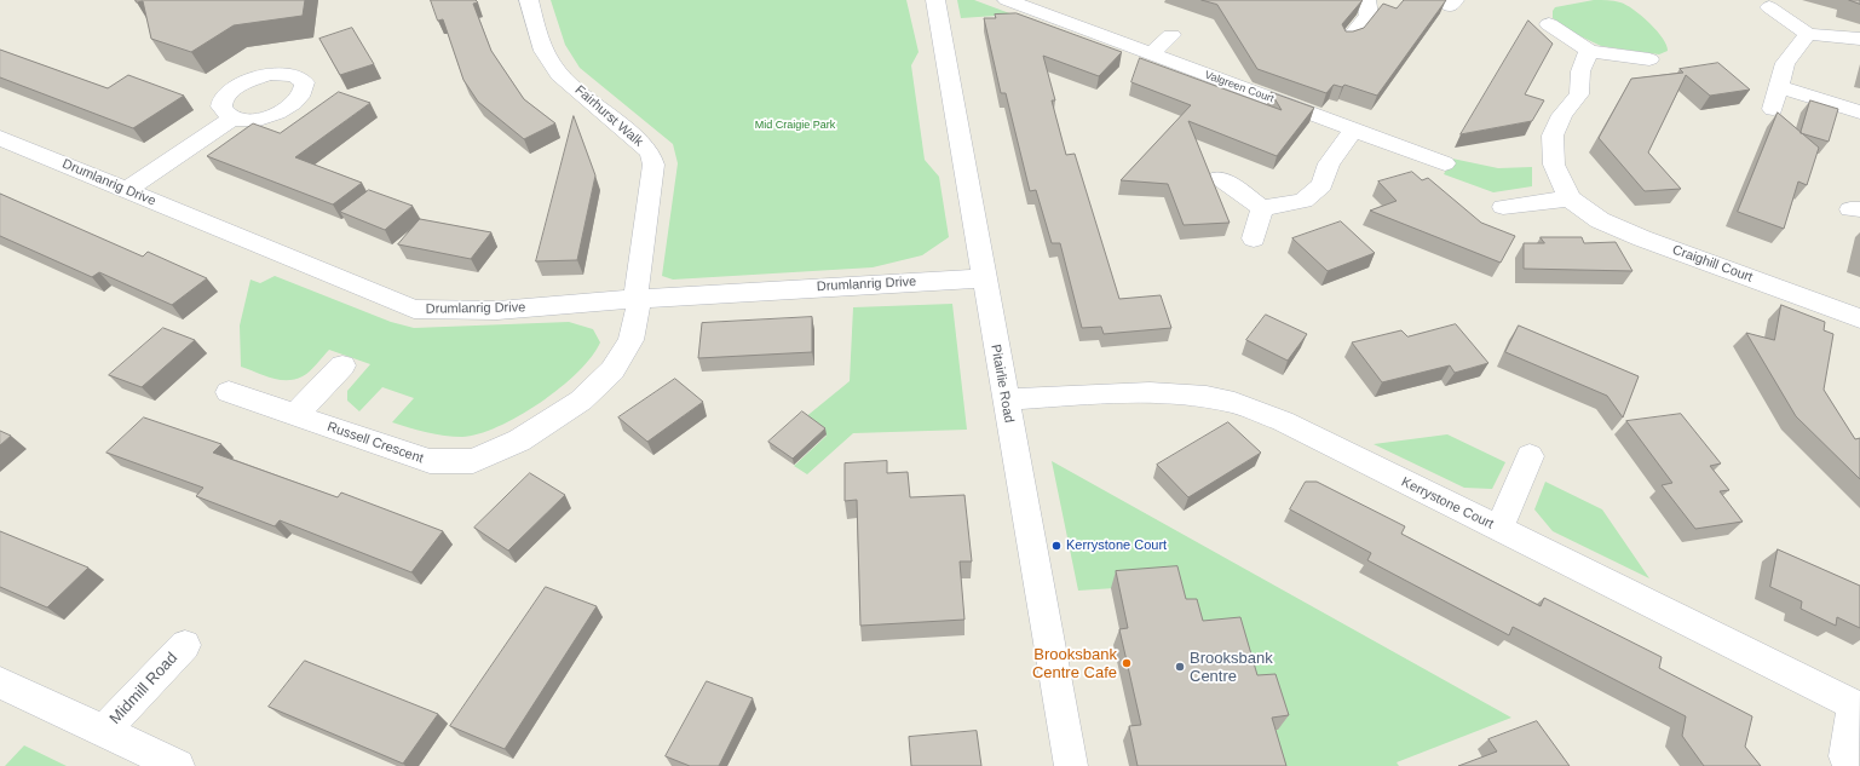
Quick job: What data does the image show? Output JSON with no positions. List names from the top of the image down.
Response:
{
  "streets": {
    "street": [
      "Valgreen Court",
      "Fairhurst Walk",
      "Drumlanrig Drive",
      "Craighill Court",
      "Pitairlie Road",
      "Russell Crescent",
      "Kerrystone Court",
      "Midmill Road"
    ]
  },
  "crossings": [
    ["Fairhurst Walk", "Drumlanrig Drive"],
    ["Fairhurst Walk", "Russell Crescent"],
    ["Drumlanrig Drive", "Pitairlie Road"],
    ["Drumlanrig Drive", "Russell Crescent"],
    ["Pitairlie Road", "Kerrystone Court"]
  ],
  "parks": ["Mid Craigie Park"],
  "places": ["Kerrystone Court", "Brooksbank Centre Cafe", "Brooksbank Centre"]
}
